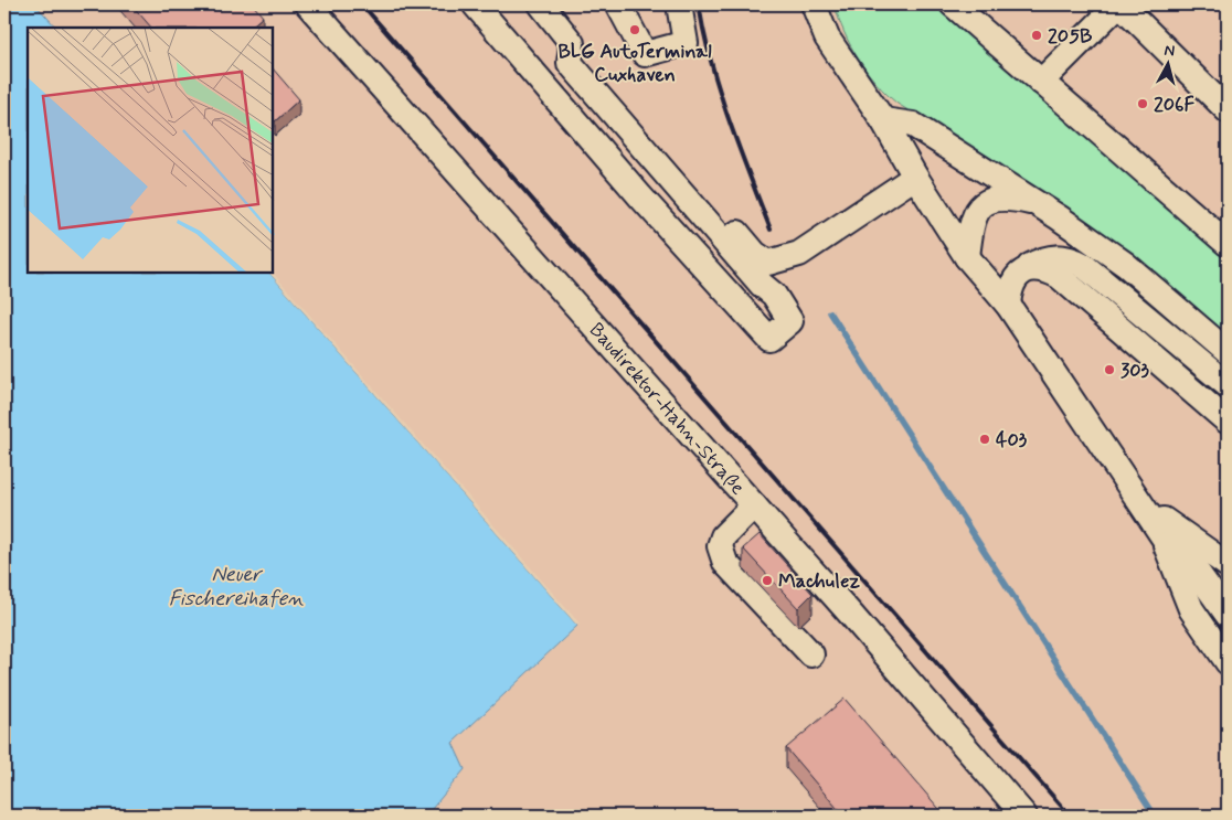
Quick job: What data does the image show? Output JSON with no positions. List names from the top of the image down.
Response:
{
  "streets": {
    "street": ["Baudirektor-Hahn-Straße"]
  },
  "water": ["Neuer Fischereihafen"],
  "places": [
    "BLG AutoTerminal Cuxhaven",
    "205B",
    "206F",
    "303",
    "403",
    "Machulez"
  ],
  "north": "top"
}
